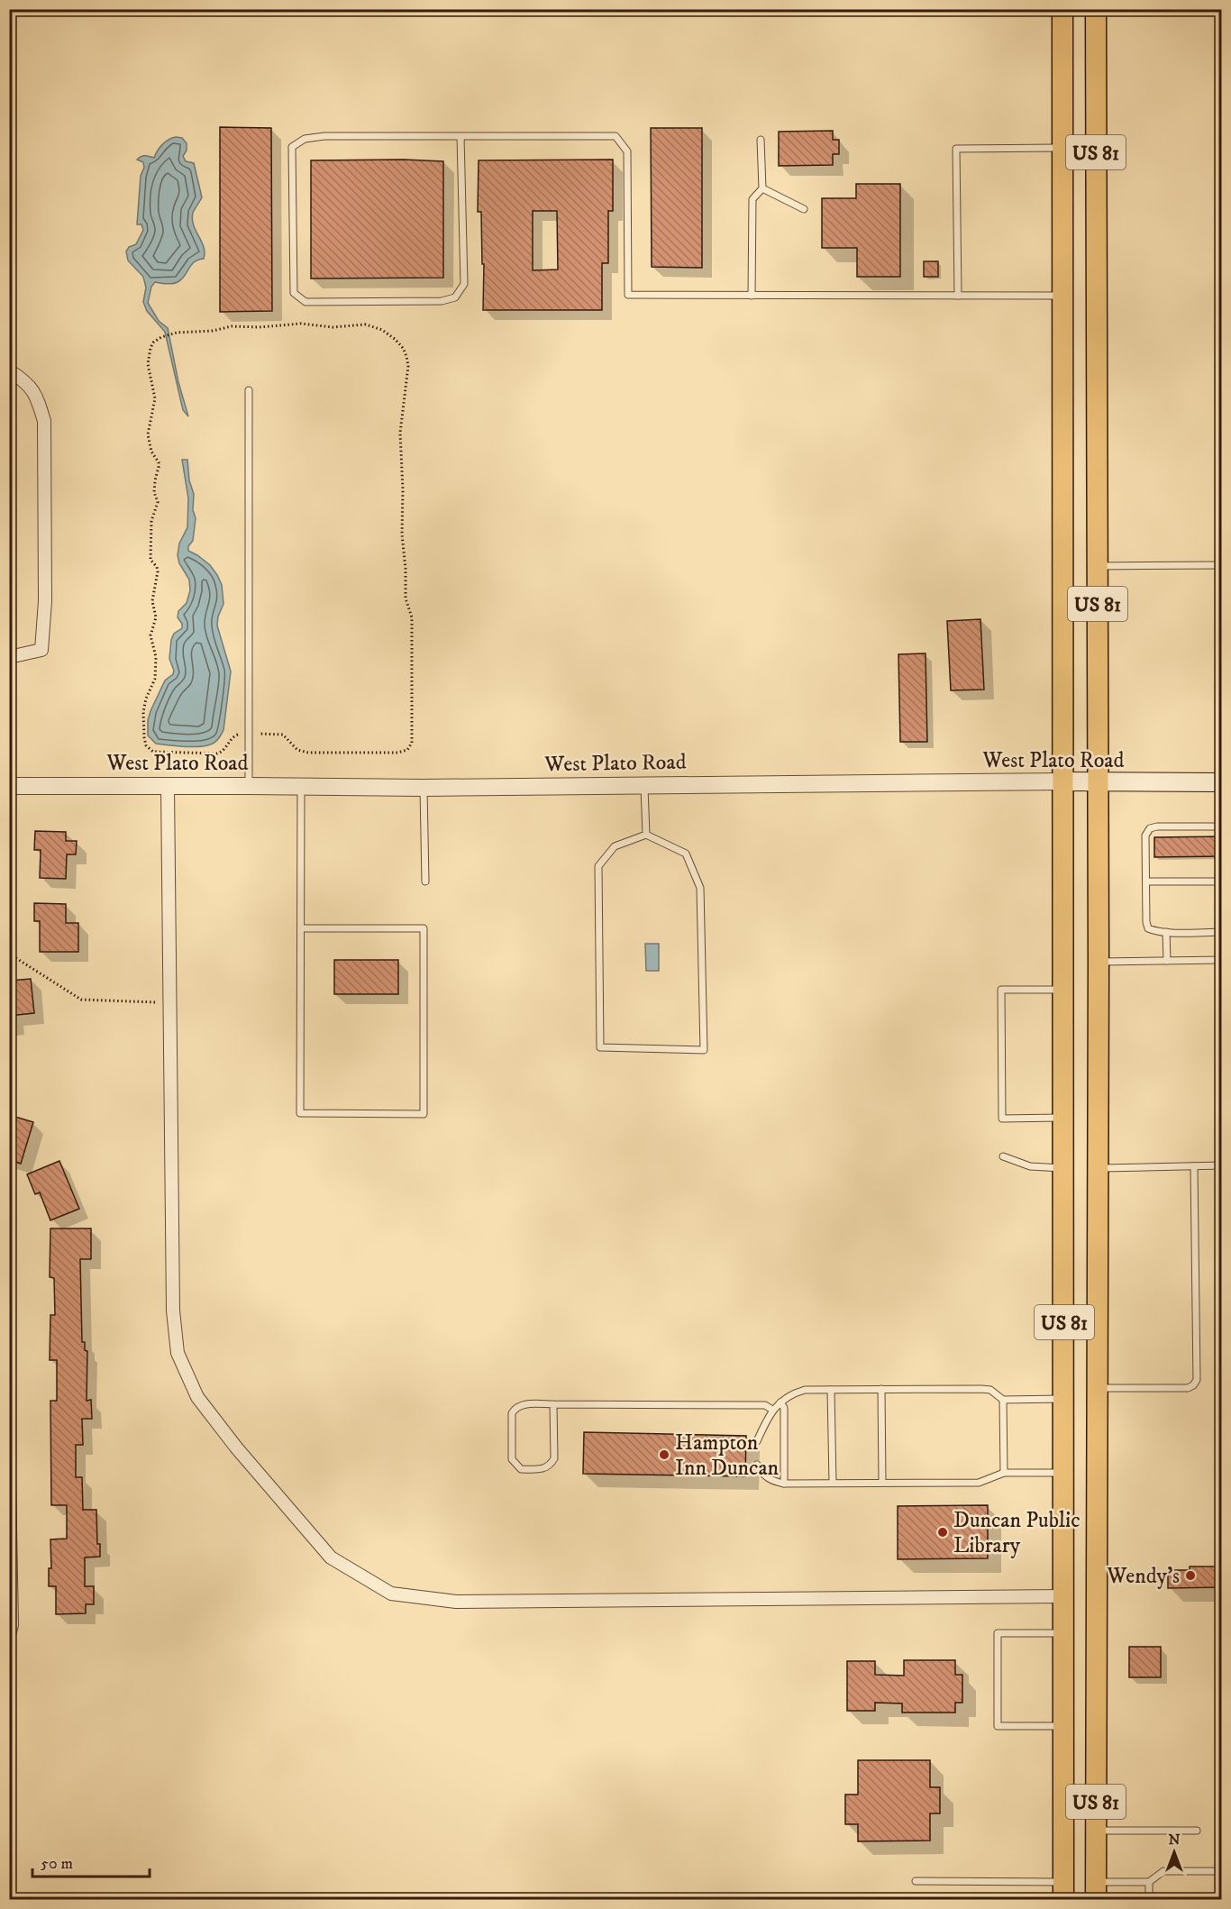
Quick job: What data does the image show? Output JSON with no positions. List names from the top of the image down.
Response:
{
  "streets": {
    "main road": ["US 81", "West Plato Road"]
  },
  "crossings": [
    ["US 81", "West Plato Road"]
  ],
  "places": ["Hampton Inn Duncan", "Duncan Public Library", "Wendy's"],
  "scale_bar": "50 m",
  "north": "top"
}
